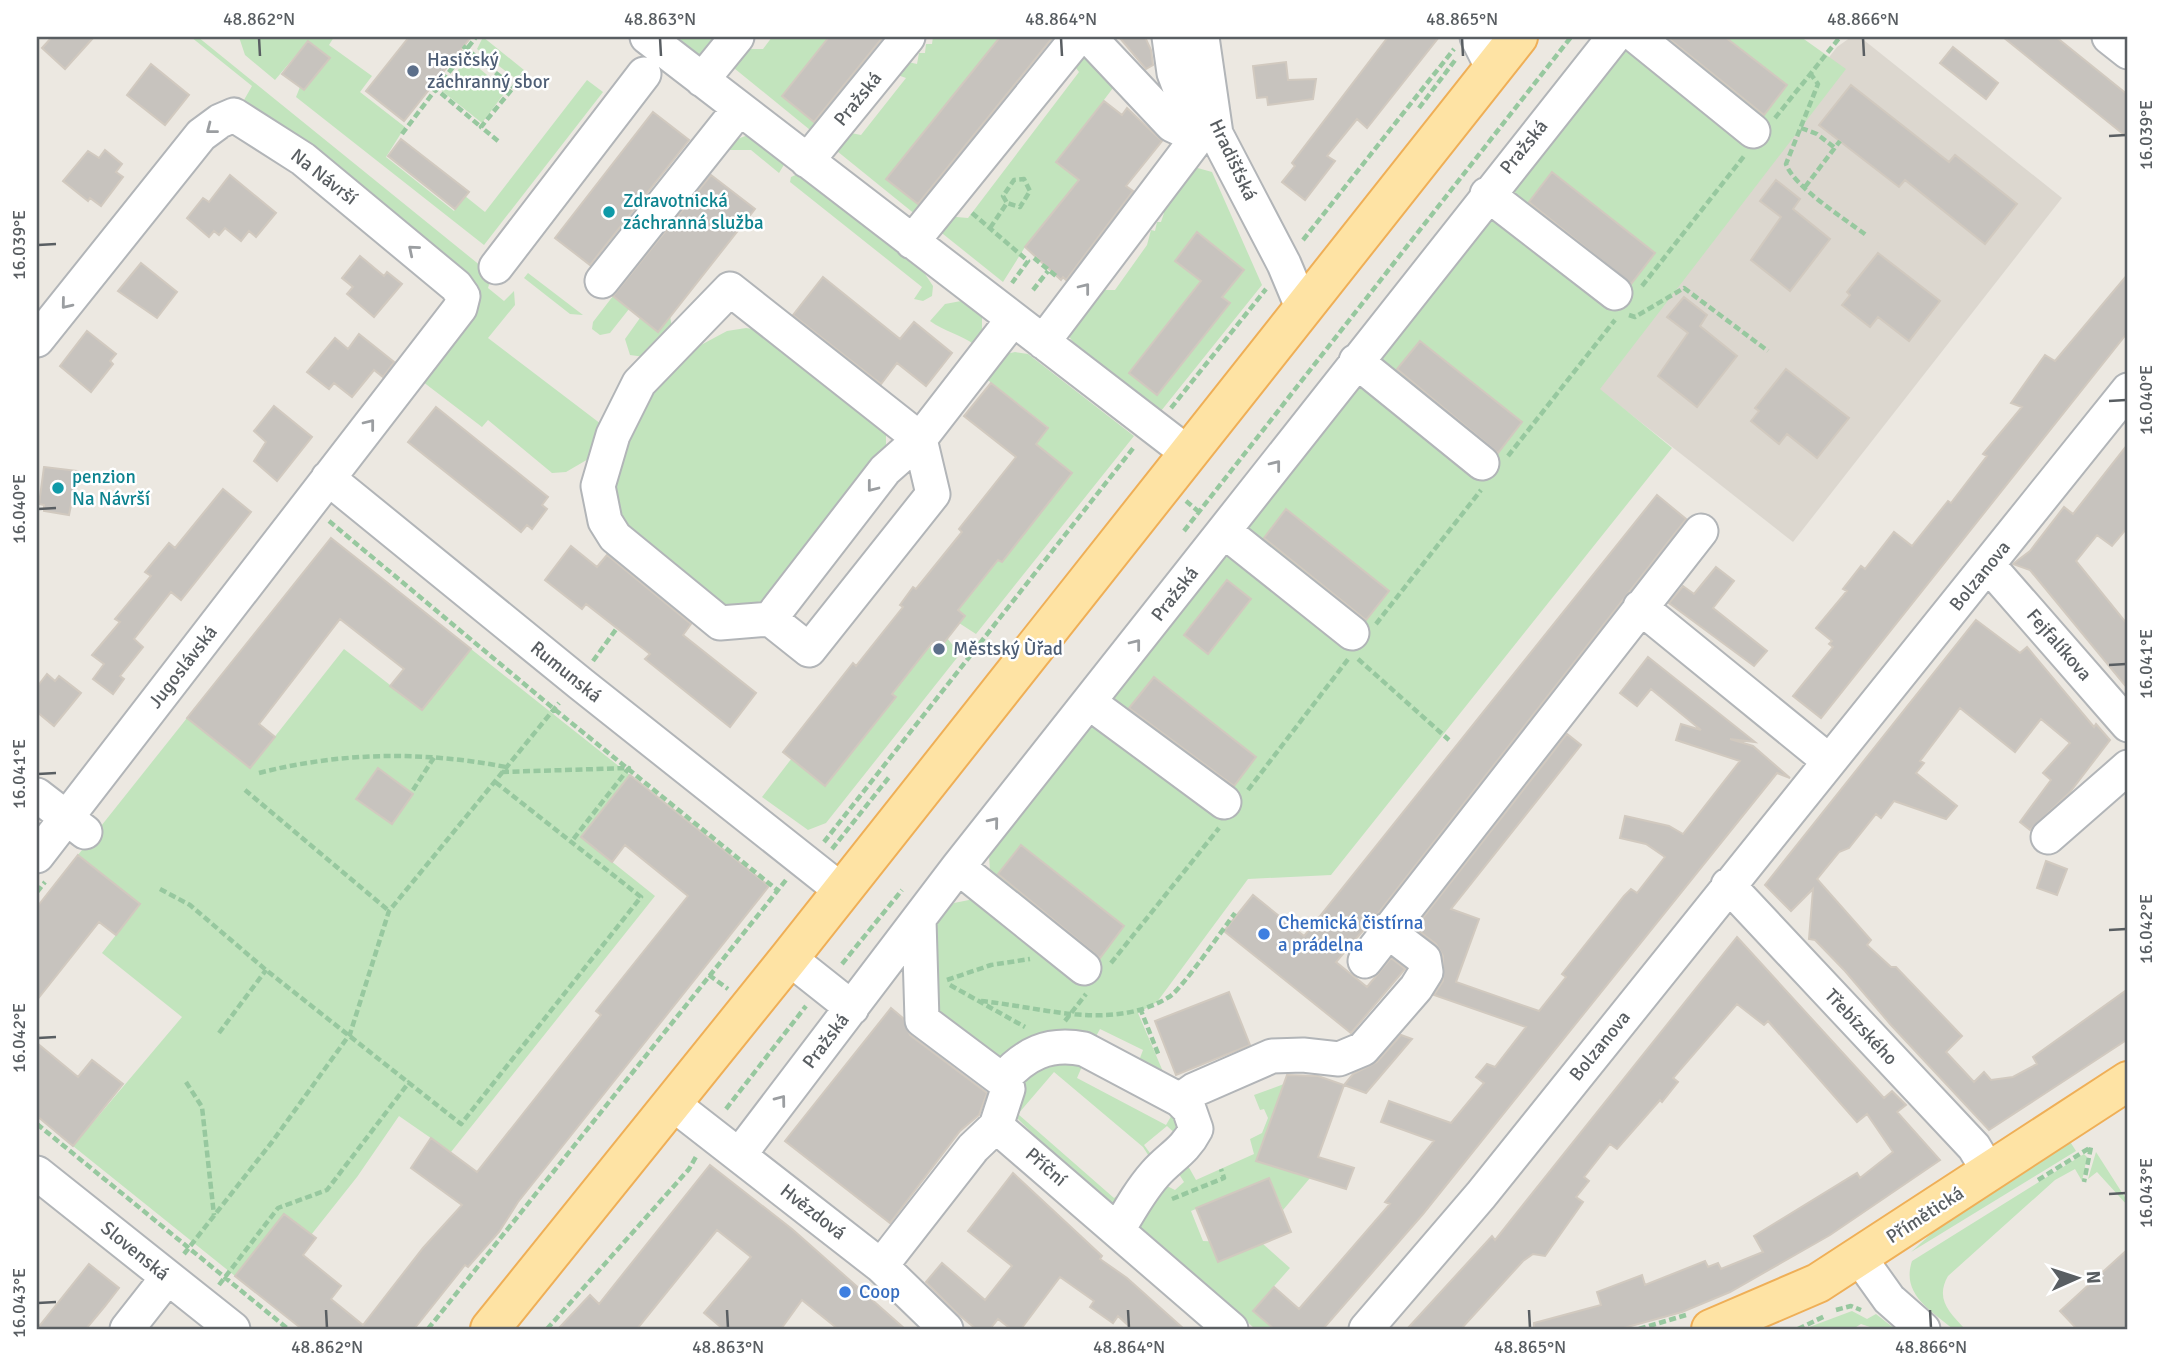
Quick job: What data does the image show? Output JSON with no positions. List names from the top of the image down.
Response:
{
  "streets": {
    "main road": ["Přímětická"],
    "street": [
      "Pražská",
      "Hradišťská",
      "Na Návrší",
      "Bolzanova",
      "Fejfalíkova",
      "Jugoslávská",
      "Rumunská",
      "Třebízského",
      "Příční",
      "Hvězdová",
      "Slovenská"
    ]
  },
  "crossings": [
    ["Pražská", "Hvězdová"],
    ["Na Návrší", "Jugoslávská"],
    ["Na Návrší", "Rumunská"],
    ["Bolzanova", "Fejfalíkova"],
    ["Bolzanova", "Třebízského"],
    ["Jugoslávská", "Rumunská"],
    ["Třebízského", "Přímětická"]
  ],
  "places": [
    "Hasičský záchranný sbor",
    "Zdravotnická záchranná služba",
    "penzion Na Návrší",
    "Městský Ùřad",
    "Chemická čistírna a prádelna",
    "Coop"
  ],
  "north": "right",
  "coordinates": [
    "48.862°N",
    "48.863°N",
    "48.864°N",
    "48.865°N",
    "48.866°N",
    "16.039°E",
    "16.040°E",
    "16.041°E",
    "16.042°E",
    "16.043°E"
  ]
}
